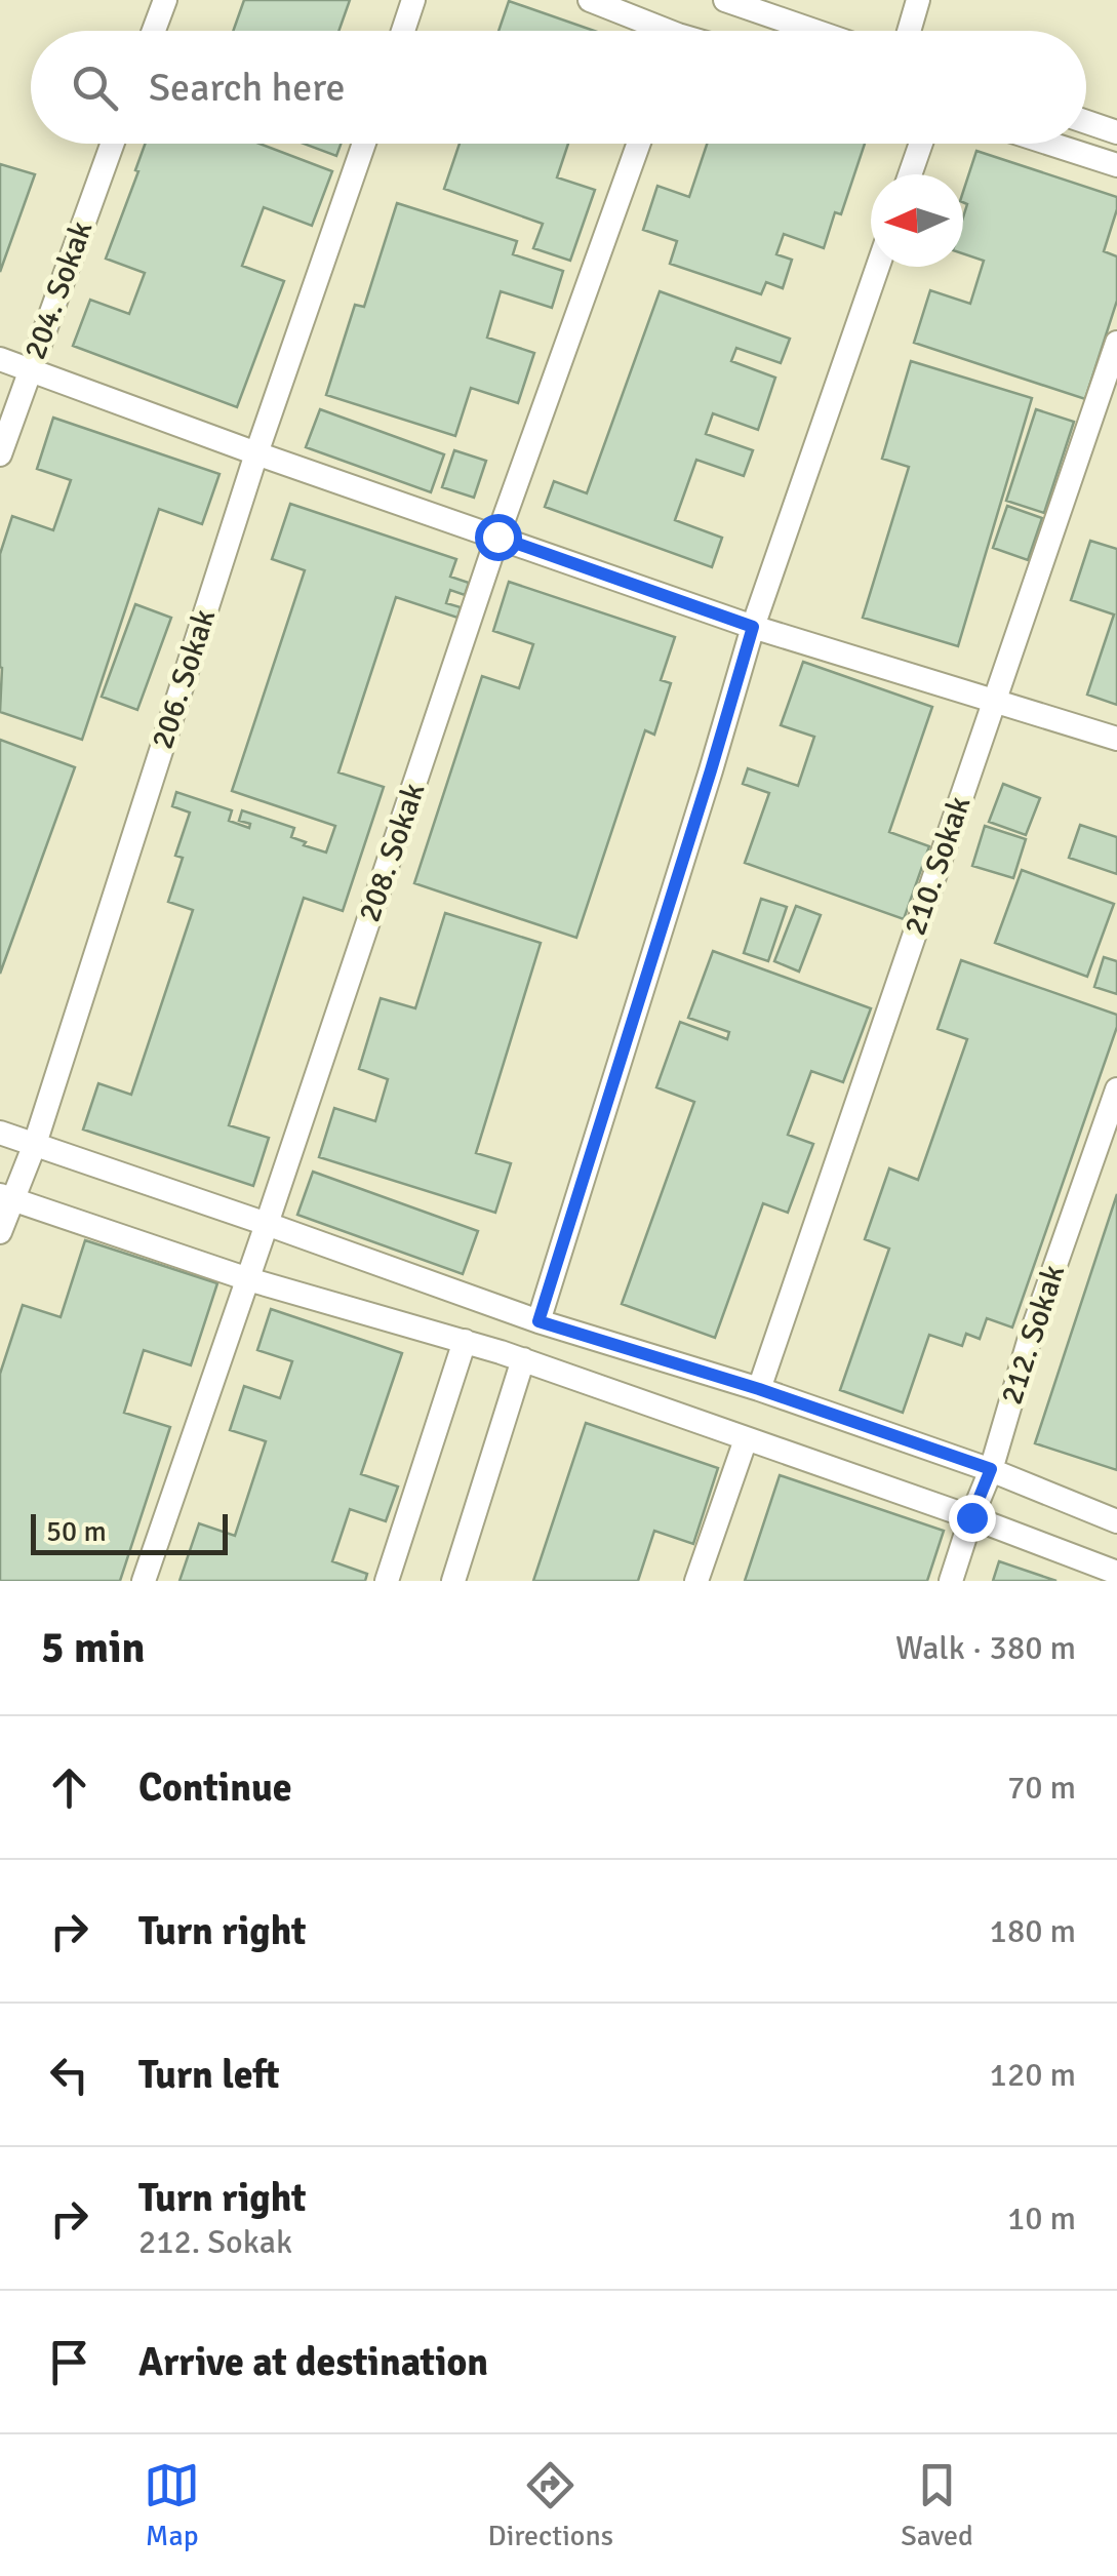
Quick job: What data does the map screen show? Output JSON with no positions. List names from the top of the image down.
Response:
{
  "streets": {
    "street": [
      "204. Sokak",
      "206. Sokak",
      "208. Sokak",
      "210. Sokak",
      "212. Sokak"
    ]
  },
  "scale_bar": "50 m",
  "north": "left",
  "page": {
    "search": "Search here",
    "scale": "50 m",
    "heading": ["5 min", "Walk · 380 m"],
    "list": [
      ["Continue", "70 m"],
      ["Turn right", "180 m"],
      ["Turn left", "120 m"],
      ["Turn right", "212. Sokak", "10 m"],
      "Arrive at destination"
    ],
    "nav": ["Map", "Directions", "Saved"]
  }
}
